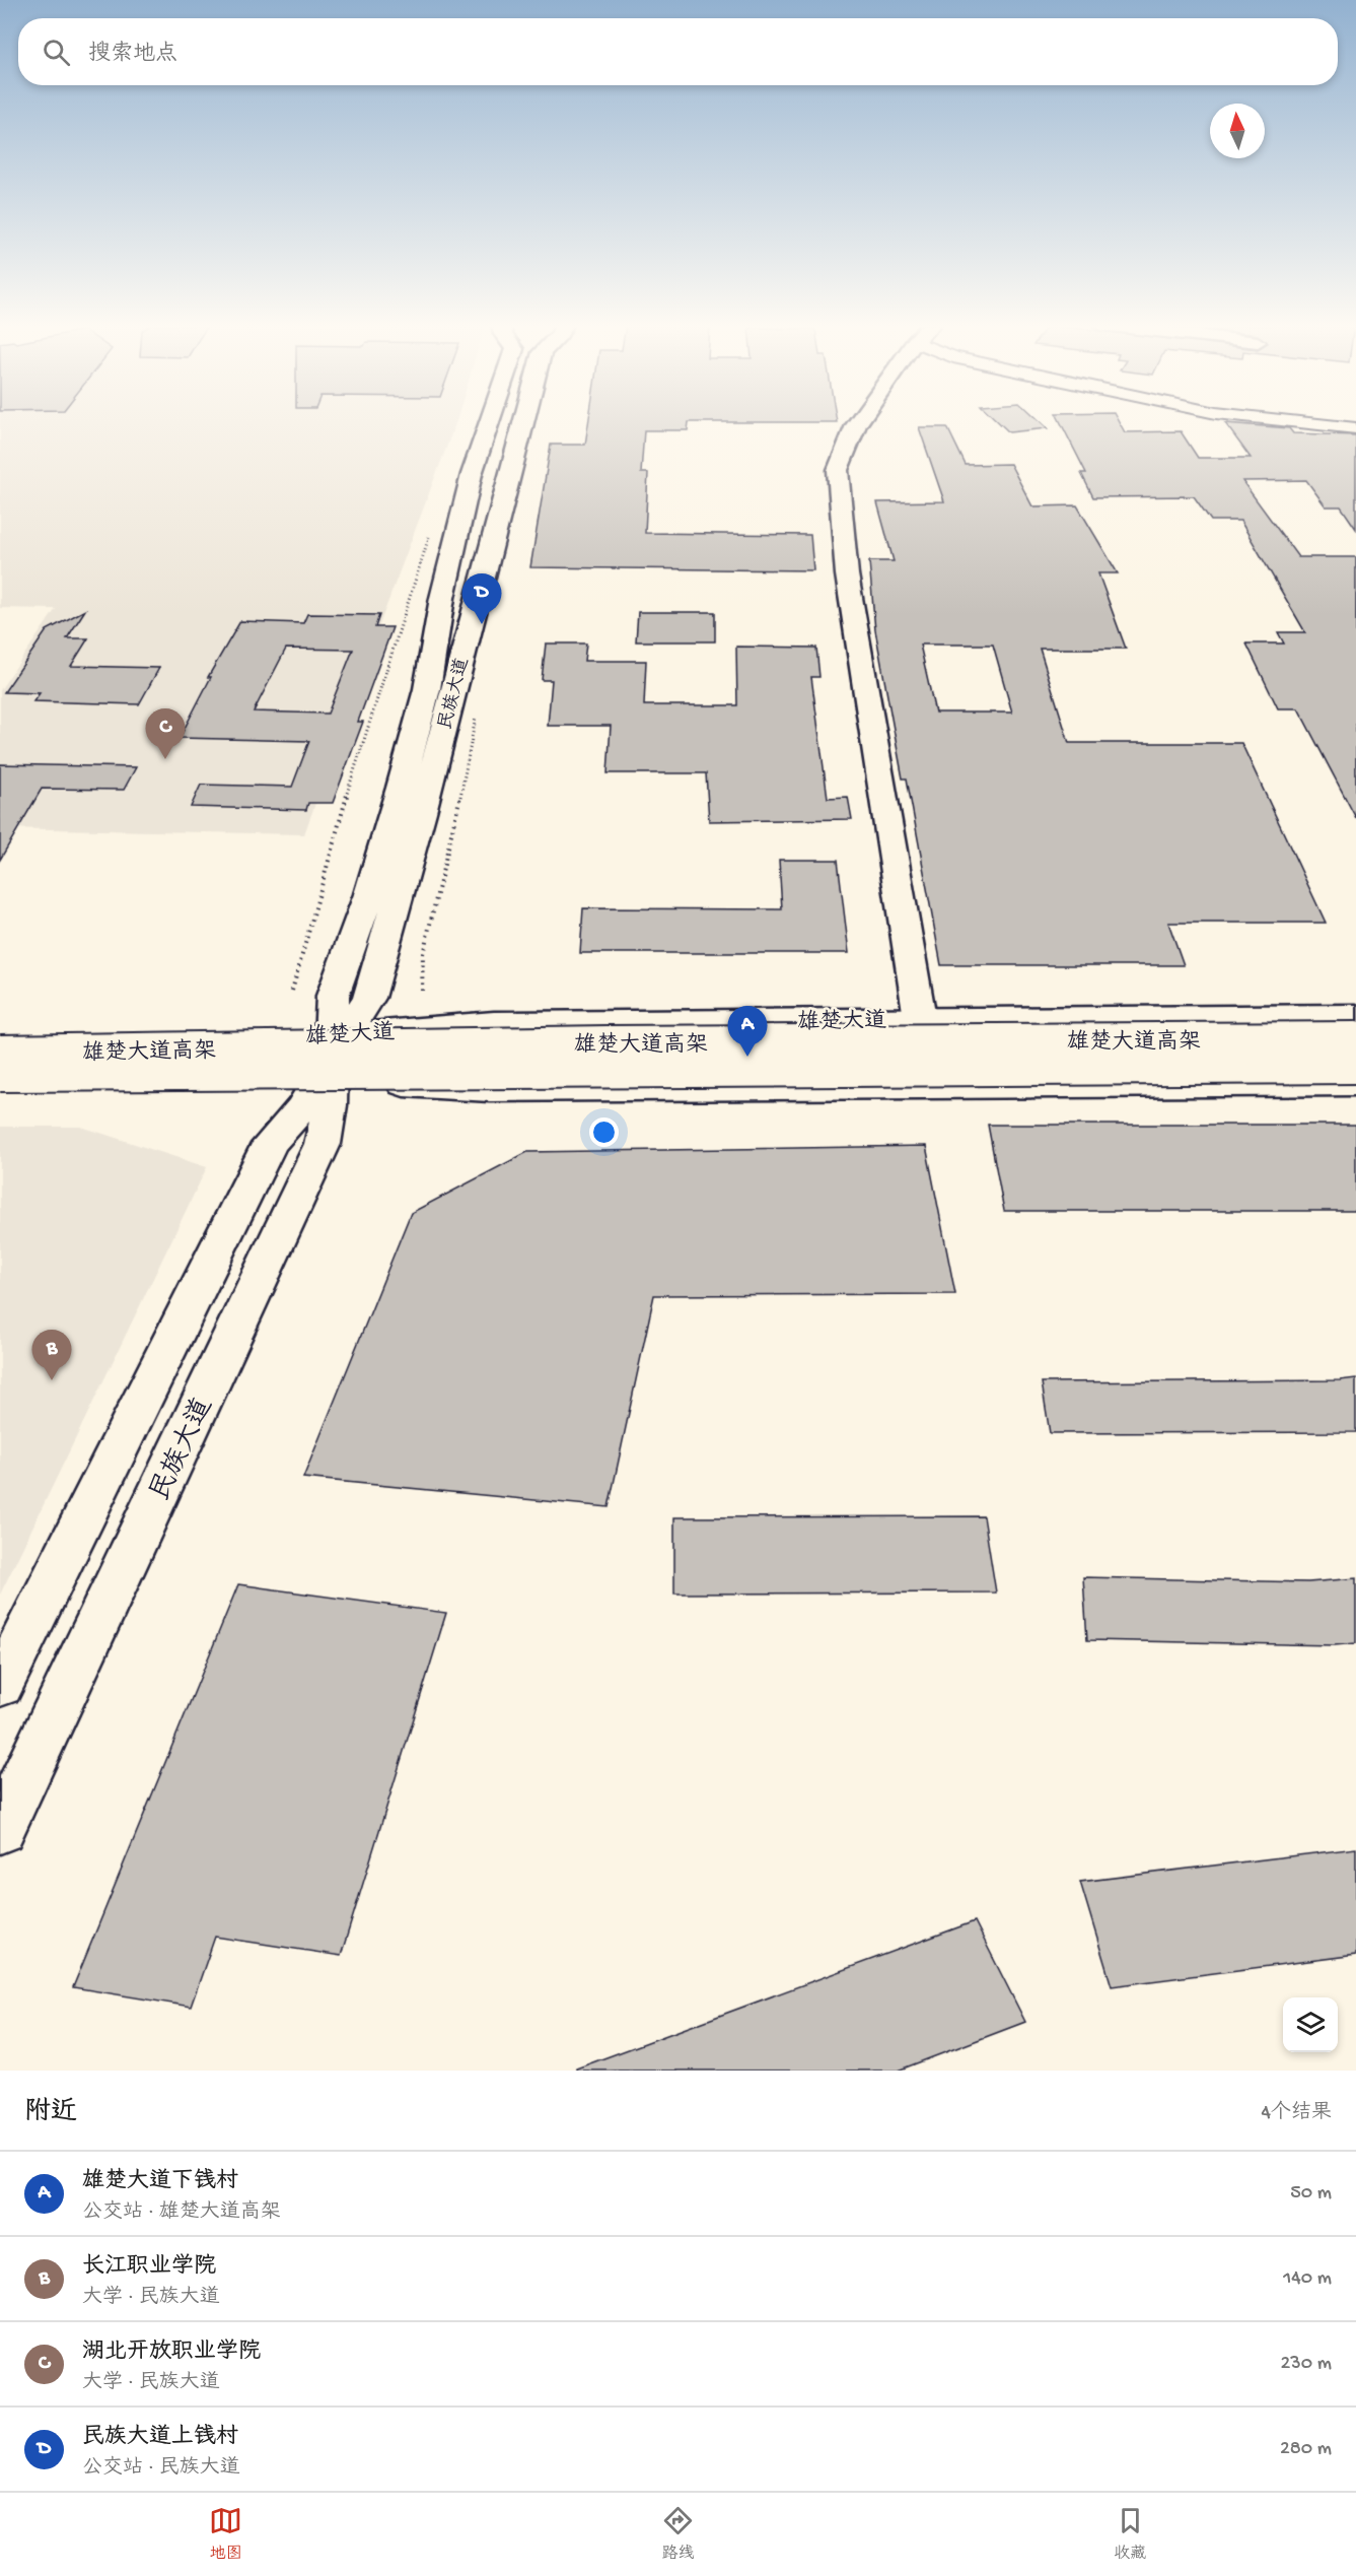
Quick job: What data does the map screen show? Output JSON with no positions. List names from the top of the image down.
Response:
{
  "streets": {
    "main road": ["民族大道", "雄楚大道", "雄楚大道高架"]
  },
  "crossings": [
    ["民族大道", "雄楚大道"]
  ],
  "north": "top",
  "page": {
    "search": "搜索地点",
    "pins": [
      "D",
      "C",
      "A",
      "B"
    ],
    "heading": ["附近", "4个结果"],
    "list": [
      {
        "mark": "A",
        "name": "雄楚大道下钱村",
        "note": "公交站 · 雄楚大道高架",
        "value": "50 m"
      },
      {
        "mark": "B",
        "name": "长江职业学院",
        "note": "大学 · 民族大道",
        "value": "140 m"
      },
      {
        "mark": "C",
        "name": "湖北开放职业学院",
        "note": "大学 · 民族大道",
        "value": "230 m"
      },
      {
        "mark": "D",
        "name": "民族大道上钱村",
        "note": "公交站 · 民族大道",
        "value": "280 m"
      }
    ],
    "nav": ["地图", "路线", "收藏"]
  }
}
